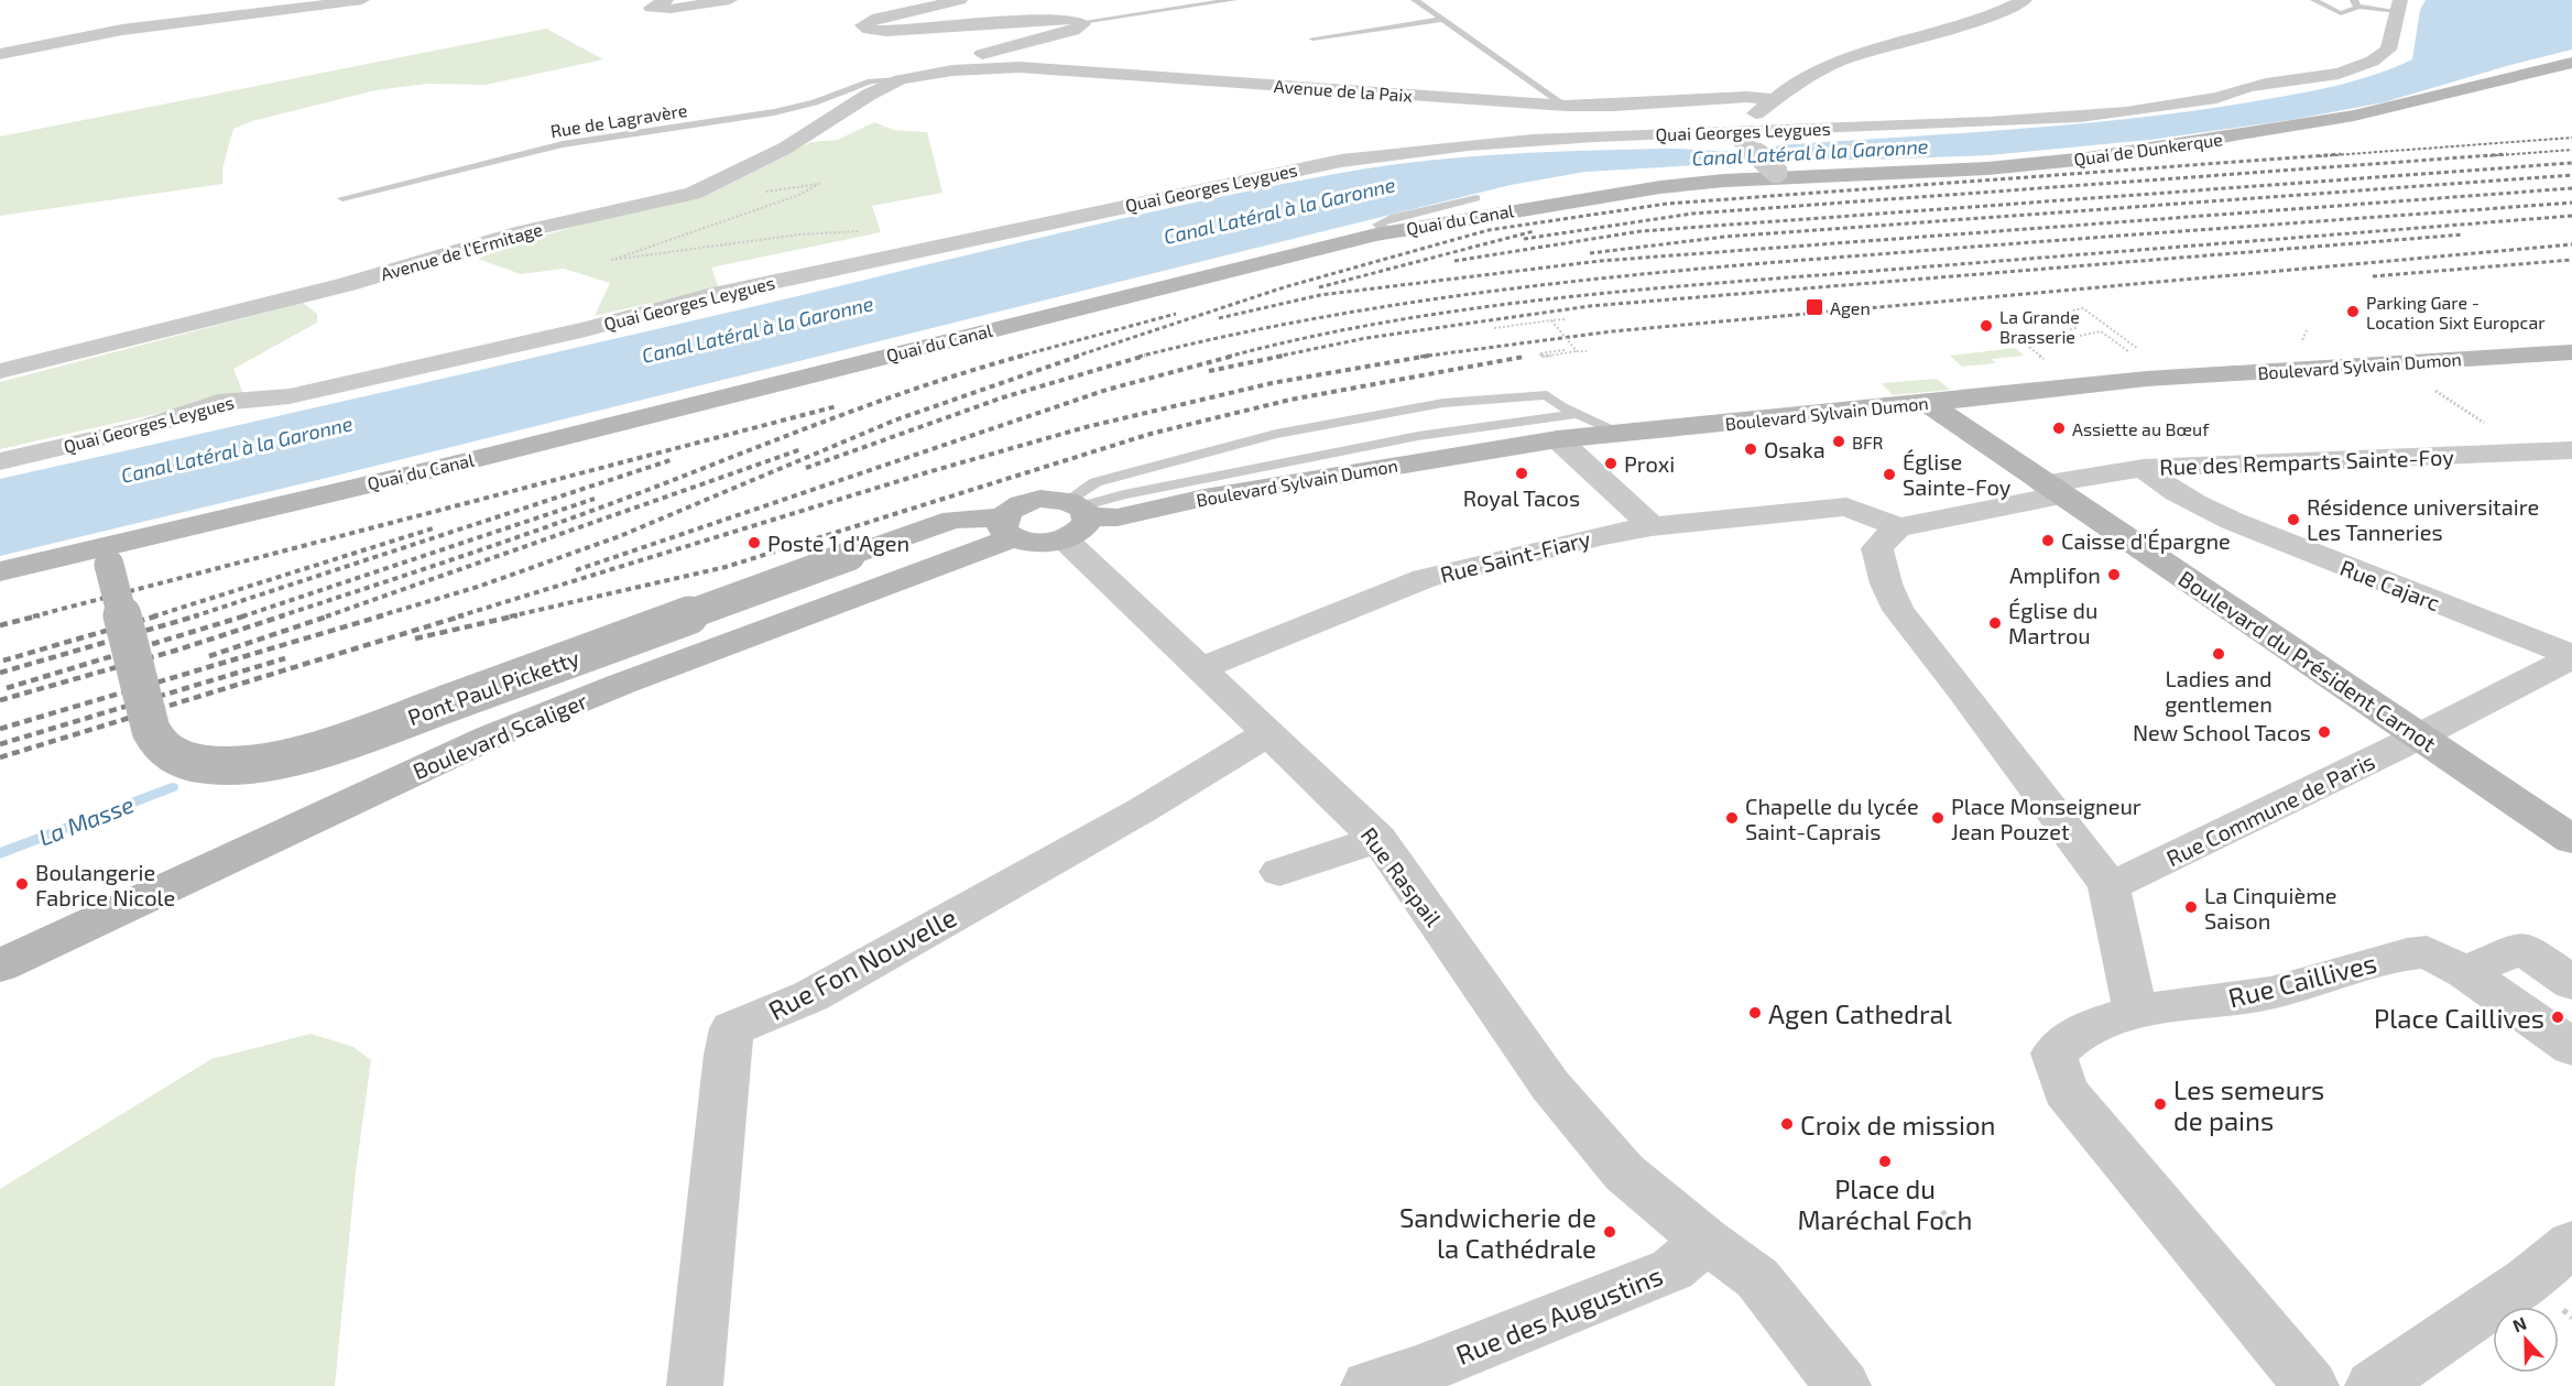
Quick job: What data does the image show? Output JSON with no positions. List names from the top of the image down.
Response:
{
  "streets": {
    "street": [
      "Avenue de la Paix",
      "Quai Georges Leygues",
      "Quai de Dunkerque",
      "Quai du Canal",
      "Avenue de l’Ermitage",
      "Boulevard Sylvain Dumon",
      "Rue des Remparts Sainte-Foy",
      "Rue Saint-Fiary",
      "Rue Cajarc",
      "Boulevard du Président Carnot",
      "Pont Paul Picketty",
      "Boulevard Scaliger",
      "Rue Commune de Paris",
      "Rue Raspail",
      "Rue Fon Nouvelle",
      "Rue Caillives",
      "Rue des Augustins"
    ],
    "lane": ["Rue de Lagravère"]
  },
  "crossings": [
    ["Avenue de la Paix", "Rue de Lagravère"],
    ["Avenue de la Paix", "Avenue de l’Ermitage"],
    ["Rue de Lagravère", "Avenue de l’Ermitage"],
    ["Quai de Dunkerque", "Quai du Canal"],
    ["Quai du Canal", "Pont Paul Picketty"],
    ["Boulevard Sylvain Dumon", "Boulevard du Président Carnot"],
    ["Boulevard Sylvain Dumon", "Pont Paul Picketty"],
    ["Boulevard Sylvain Dumon", "Boulevard Scaliger"],
    ["Boulevard Sylvain Dumon", "Rue Raspail"],
    ["Rue des Remparts Sainte-Foy", "Rue Saint-Fiary"],
    ["Rue des Remparts Sainte-Foy", "Rue Cajarc"],
    ["Rue des Remparts Sainte-Foy", "Boulevard du Président Carnot"],
    ["Rue Saint-Fiary", "Rue Raspail"],
    ["Rue Cajarc", "Rue Commune de Paris"],
    ["Boulevard du Président Carnot", "Rue Commune de Paris"],
    ["Pont Paul Picketty", "Boulevard Scaliger"],
    ["Pont Paul Picketty", "Rue Raspail"],
    ["Boulevard Scaliger", "Rue Raspail"],
    ["Rue Raspail", "Rue Fon Nouvelle"],
    ["Rue Raspail", "Rue des Augustins"]
  ],
  "water": ["Canal Latéral à la Garonne", "La Masse"],
  "places": {
    "transit": ["Agen"],
    "other": [
      "Parking Gare - Location Sixt Europcar",
      "La Grande Brasserie",
      "Assiette au Bœuf",
      "BFR",
      "Osaka",
      "Proxi",
      "Royal Tacos",
      "Église Sainte-Foy",
      "Résidence universitaire Les Tanneries",
      "Caisse d'Épargne",
      "Poste 1 d'Agen",
      "Amplifon",
      "Église du Martrou",
      "Ladies and gentlemen",
      "New School Tacos",
      "Chapelle du lycée Saint-Caprais",
      "Place Monseigneur Jean Pouzet",
      "Boulangerie Fabrice Nicole",
      "La Cinquième Saison",
      "Agen Cathedral",
      "Place Caillives",
      "Les semeurs de pains",
      "Croix de mission",
      "Place du Maréchal Foch",
      "Sandwicherie de la Cathédrale"
    ]
  },
  "north": "top"
}
